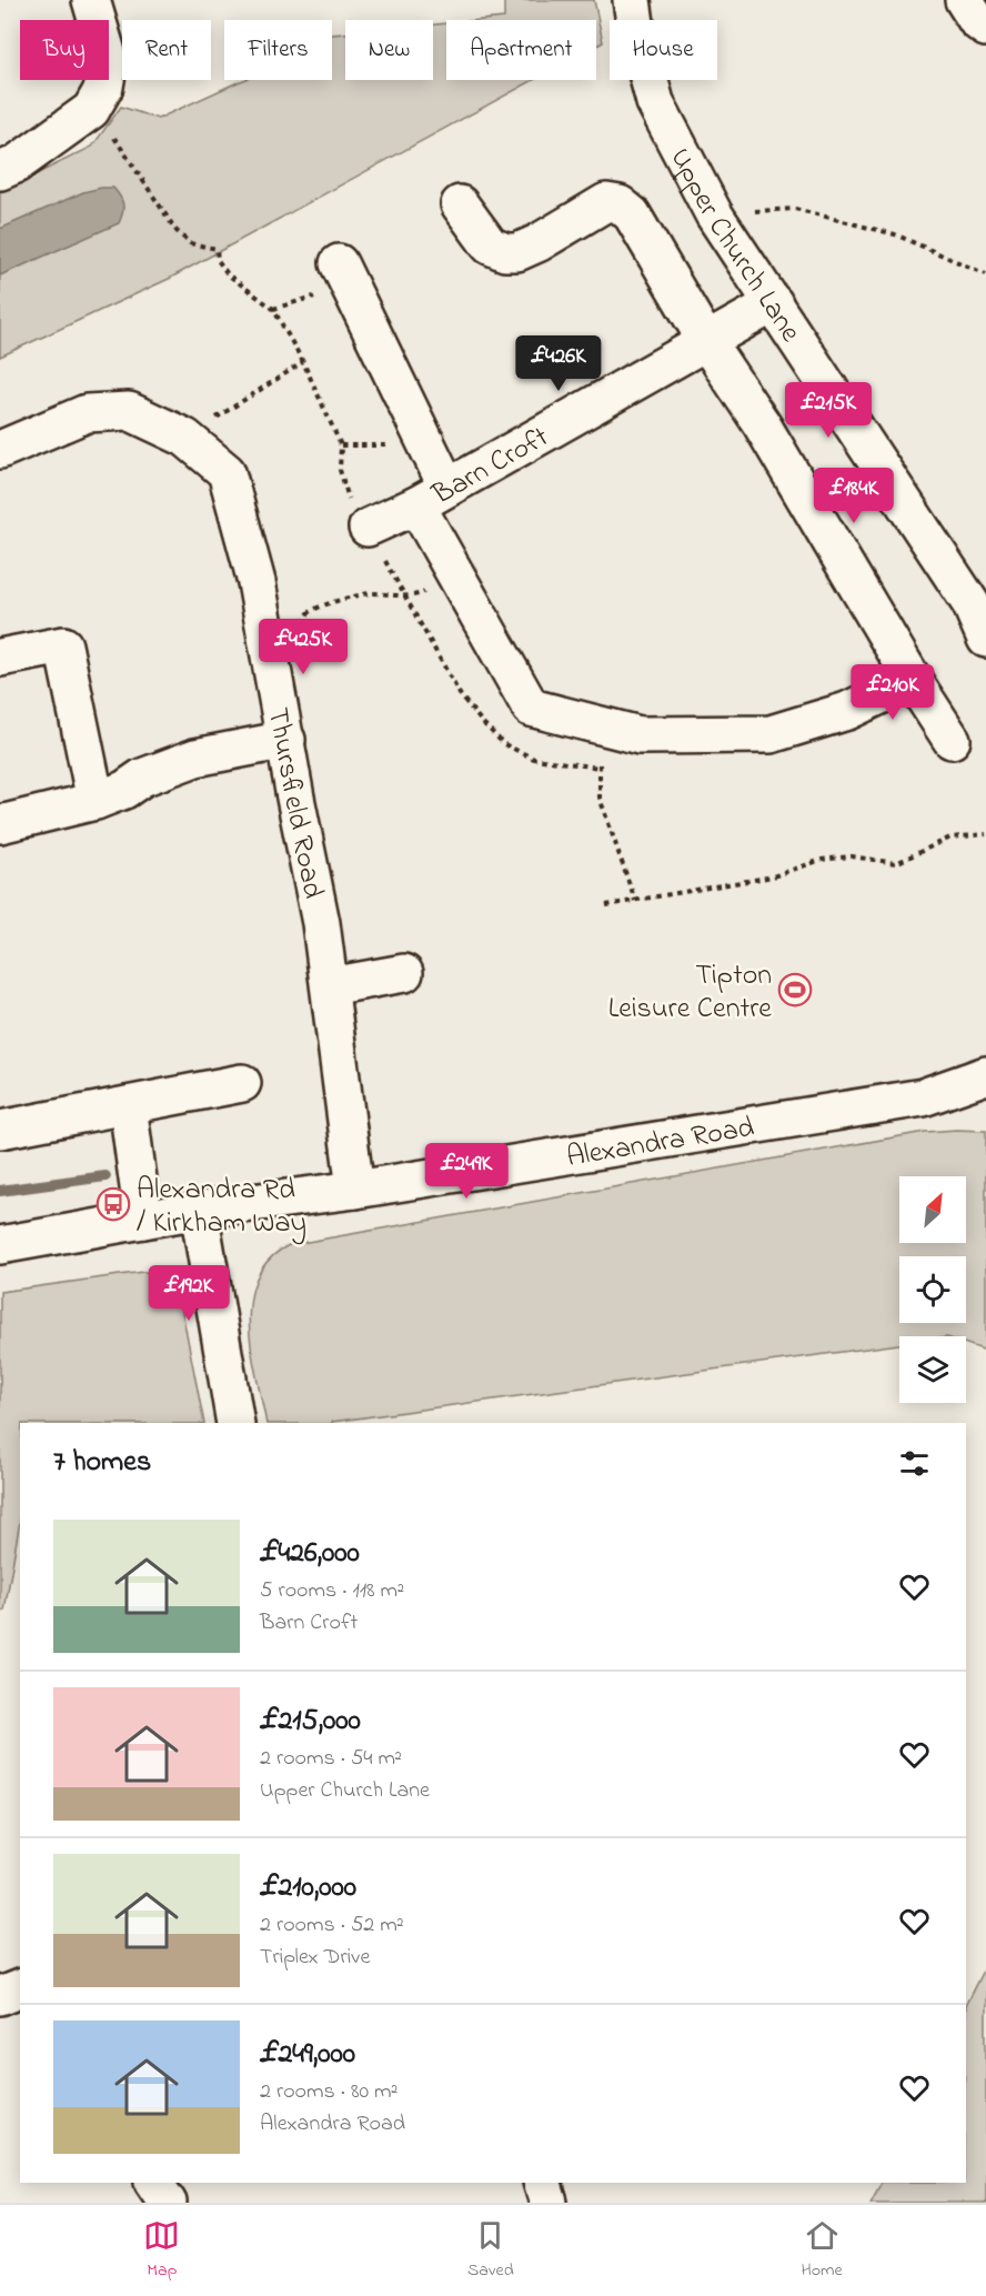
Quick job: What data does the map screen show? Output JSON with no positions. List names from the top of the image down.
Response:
{
  "streets": {
    "street": [
      "Upper Church Lane",
      "Barn Croft",
      "Thursfield Road",
      "Alexandra Road"
    ]
  },
  "crossings": [
    ["Upper Church Lane", "Barn Croft"],
    ["Thursfield Road", "Alexandra Road"]
  ],
  "places": {
    "sports": ["Tipton Leisure Centre"],
    "bus stop": ["Alexandra Rd / Kirkham Way"]
  },
  "north": "top right",
  "page": {
    "chip": [
      "Buy",
      "Rent",
      "Filters",
      "New",
      "Apartment",
      "House"
    ],
    "price": [
      "£426K",
      "£215K",
      "£184K",
      "£425K",
      "£210K",
      "£249K",
      "£192K"
    ],
    "heading": "7 homes",
    "list": [
      {
        "name": "£426,000",
        "note": "5 rooms · 118 m² · Barn Croft"
      },
      {
        "name": "£215,000",
        "note": "2 rooms · 54 m² · Upper Church Lane"
      },
      {
        "name": "£210,000",
        "note": "2 rooms · 52 m² · Triplex Drive"
      },
      {
        "name": "£249,000",
        "note": "2 rooms · 80 m² · Alexandra Road"
      }
    ],
    "tabs": ["Map", "Saved", "Home"]
  }
}
